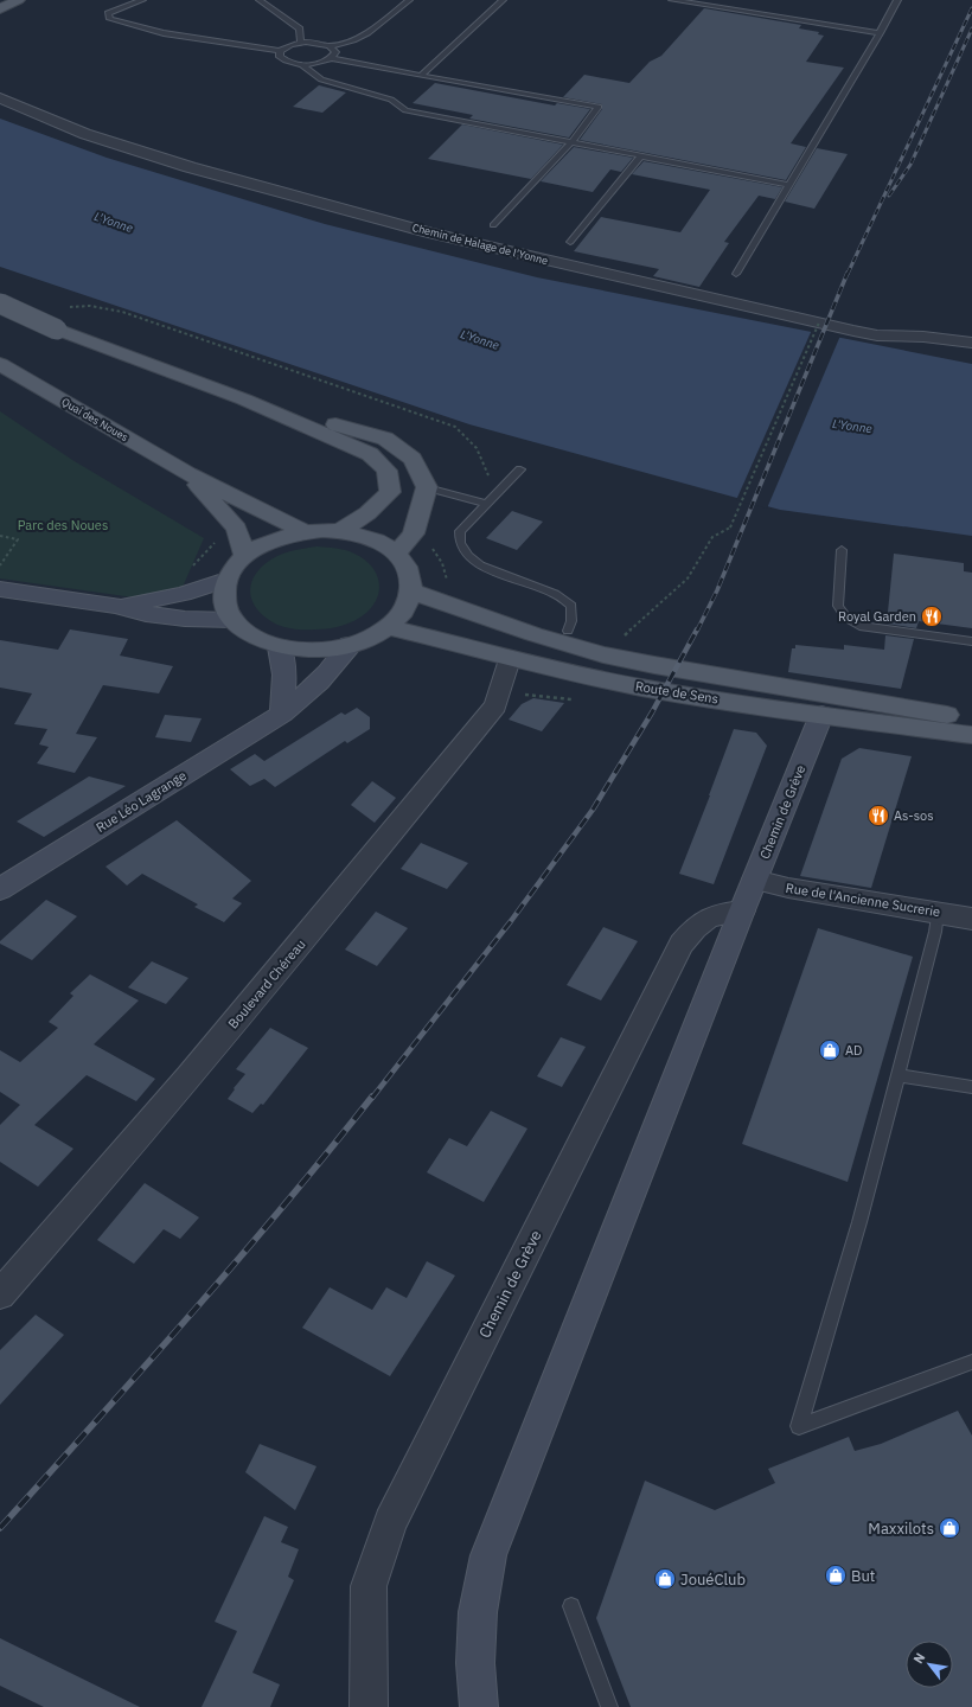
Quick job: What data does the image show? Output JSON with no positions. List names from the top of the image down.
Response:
{
  "streets": {
    "main road": [
      "Quai des Noues",
      "Route de Sens",
      "Rue Léo Lagrange",
      "Chemin de Grève"
    ],
    "street": ["Chemin de Halage de l'Yonne", "Rue de l'Ancienne Sucrerie", "Boulevard Chéreau"]
  },
  "crossings": [
    ["Route de Sens", "Rue Léo Lagrange"],
    ["Route de Sens", "Chemin de Grève"],
    ["Route de Sens", "Boulevard Chéreau"],
    ["Chemin de Grève", "Rue de l'Ancienne Sucrerie"]
  ],
  "water": ["L'Yonne"],
  "parks": ["Parc des Noues"],
  "places": {
    "restaurant": ["Royal Garden", "As-sos"],
    "shop": [
      "AD",
      "Maxxilots",
      "But",
      "JouéClub"
    ]
  },
  "north": "top left"
}
